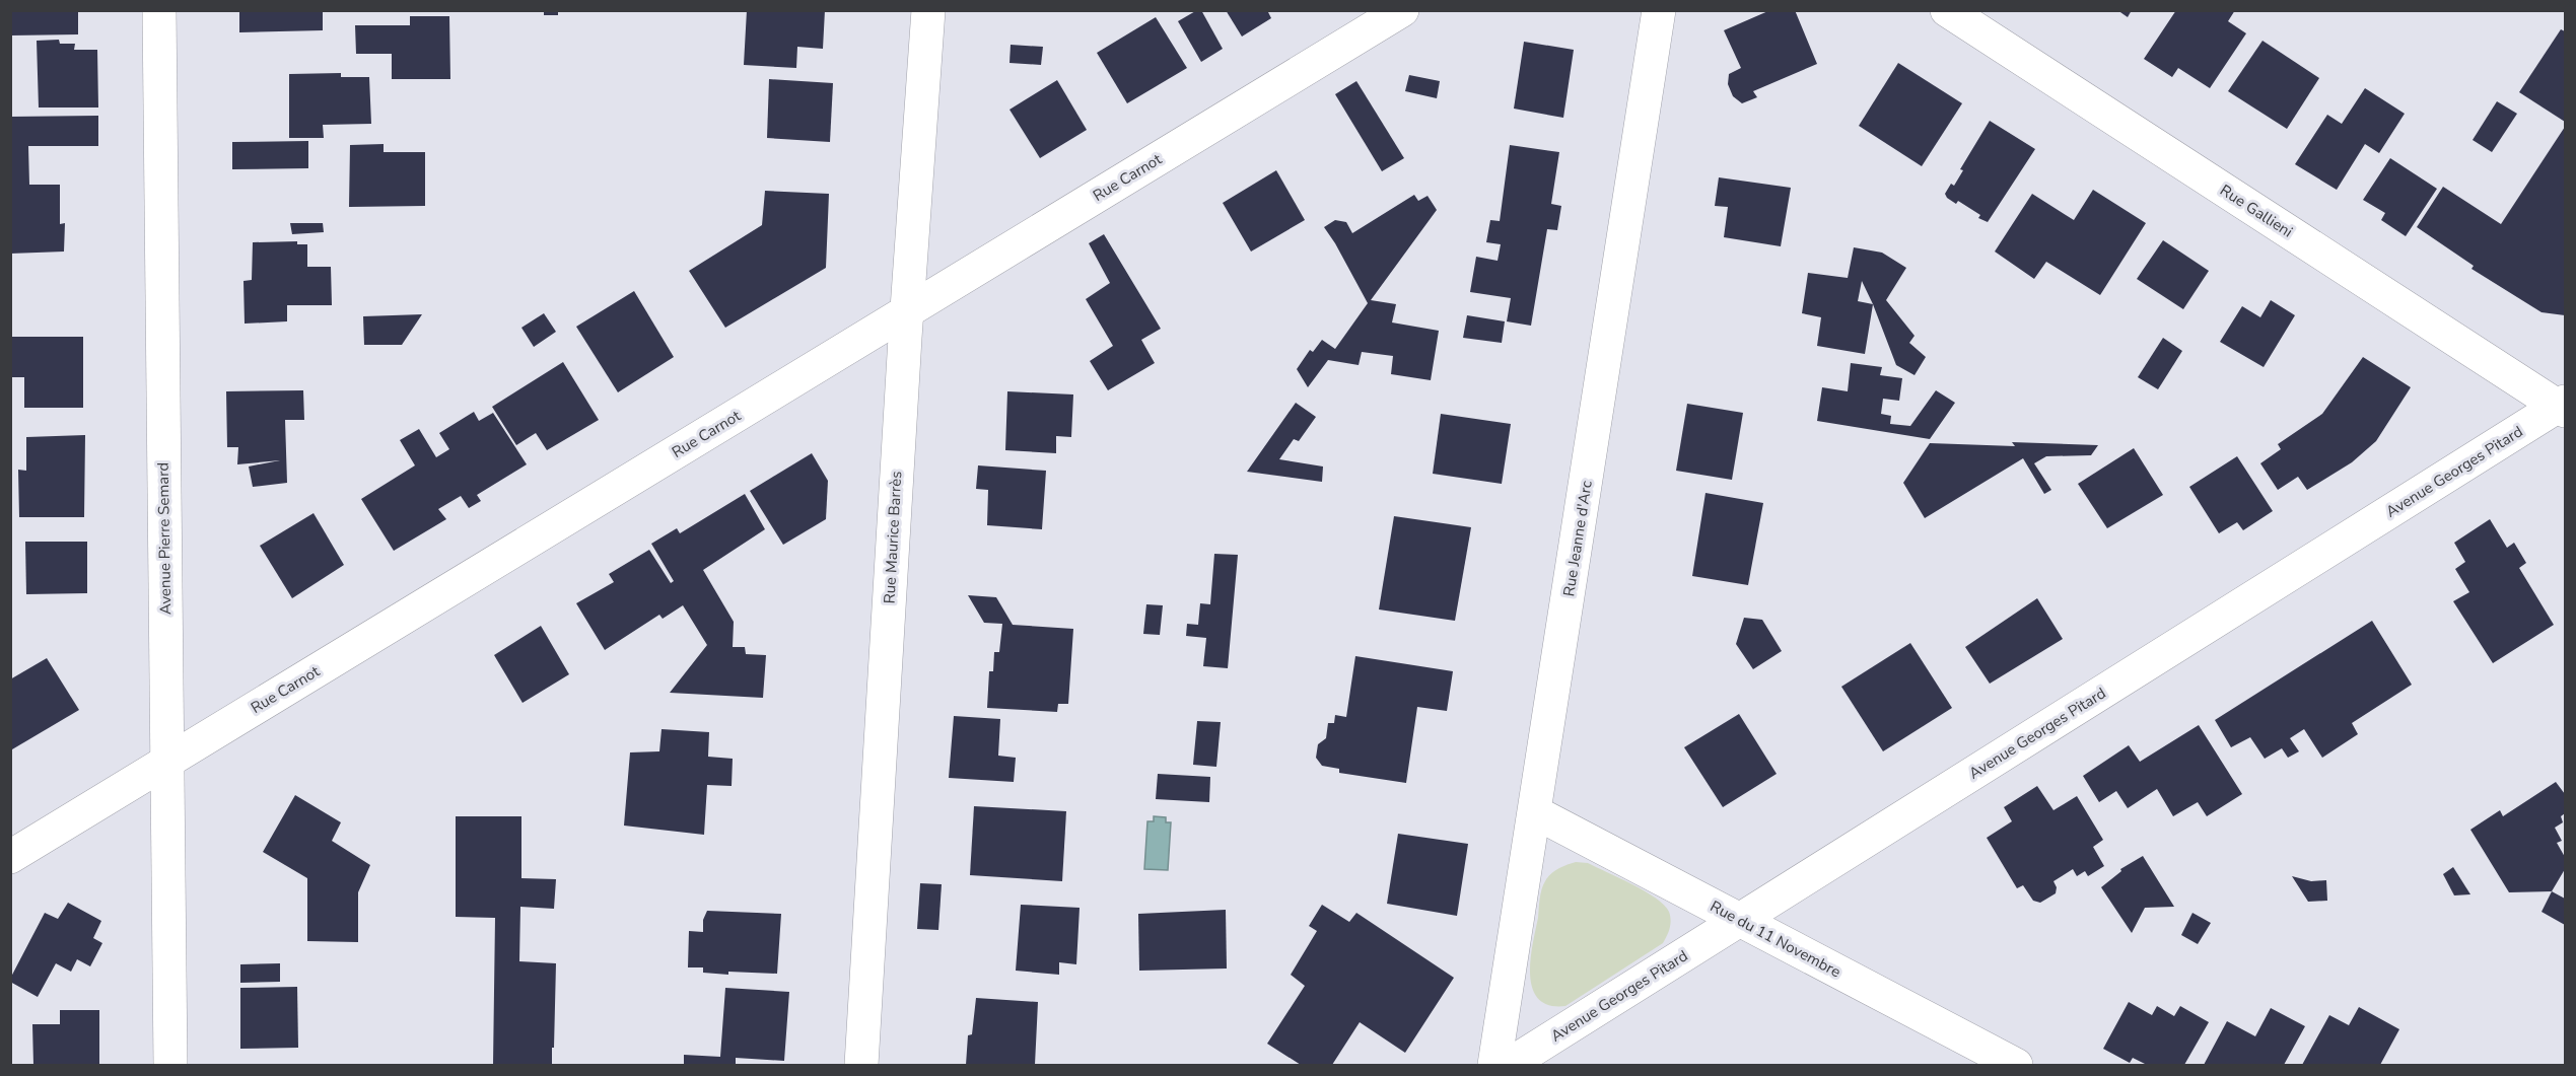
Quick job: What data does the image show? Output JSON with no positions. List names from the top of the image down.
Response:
{
  "streets": {
    "street": [
      "Rue Carnot",
      "Rue Gallieni",
      "Avenue Georges Pitard",
      "Rue Maurice Barrès",
      "Avenue Pierre Semard",
      "Rue Jeanne d'Arc",
      "Rue du 11 Novembre"
    ]
  },
  "crossings": [
    ["Rue Carnot", "Rue Maurice Barrès"],
    ["Rue Carnot", "Avenue Pierre Semard"],
    ["Rue Gallieni", "Avenue Georges Pitard"],
    ["Avenue Georges Pitard", "Rue du 11 Novembre"],
    ["Rue Jeanne d'Arc", "Rue du 11 Novembre"]
  ]
}
